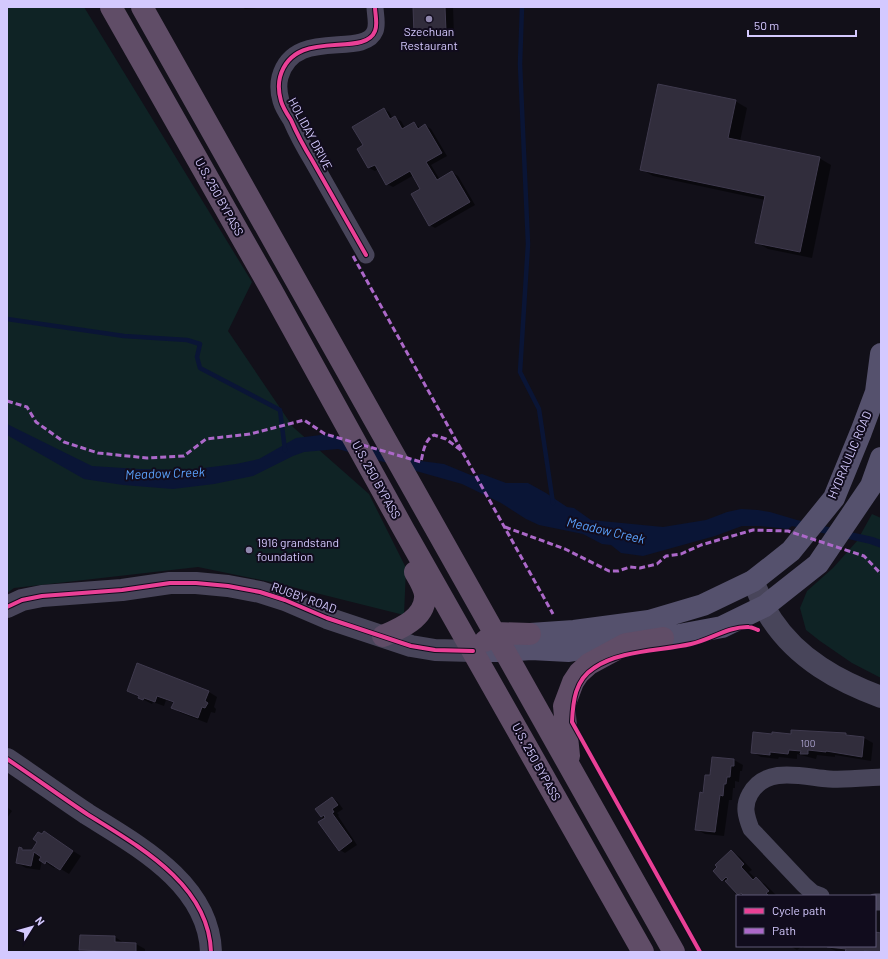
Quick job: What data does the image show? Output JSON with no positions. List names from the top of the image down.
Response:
{
  "streets": {
    "highway": ["U.S. 250 BYPASS"],
    "main road": ["HYDRAULIC ROAD"],
    "street": ["HOLIDAY DRIVE", "RUGBY ROAD"]
  },
  "crossings": [
    ["U.S. 250 BYPASS", "RUGBY ROAD"]
  ],
  "water": ["Meadow Creek"],
  "places": ["Szechuan Restaurant", "1916 grandstand foundation"],
  "house_numbers": ["100"],
  "legend": ["Cycle path", "Path"],
  "scale_bar": "50 m",
  "north": "top right"
}
